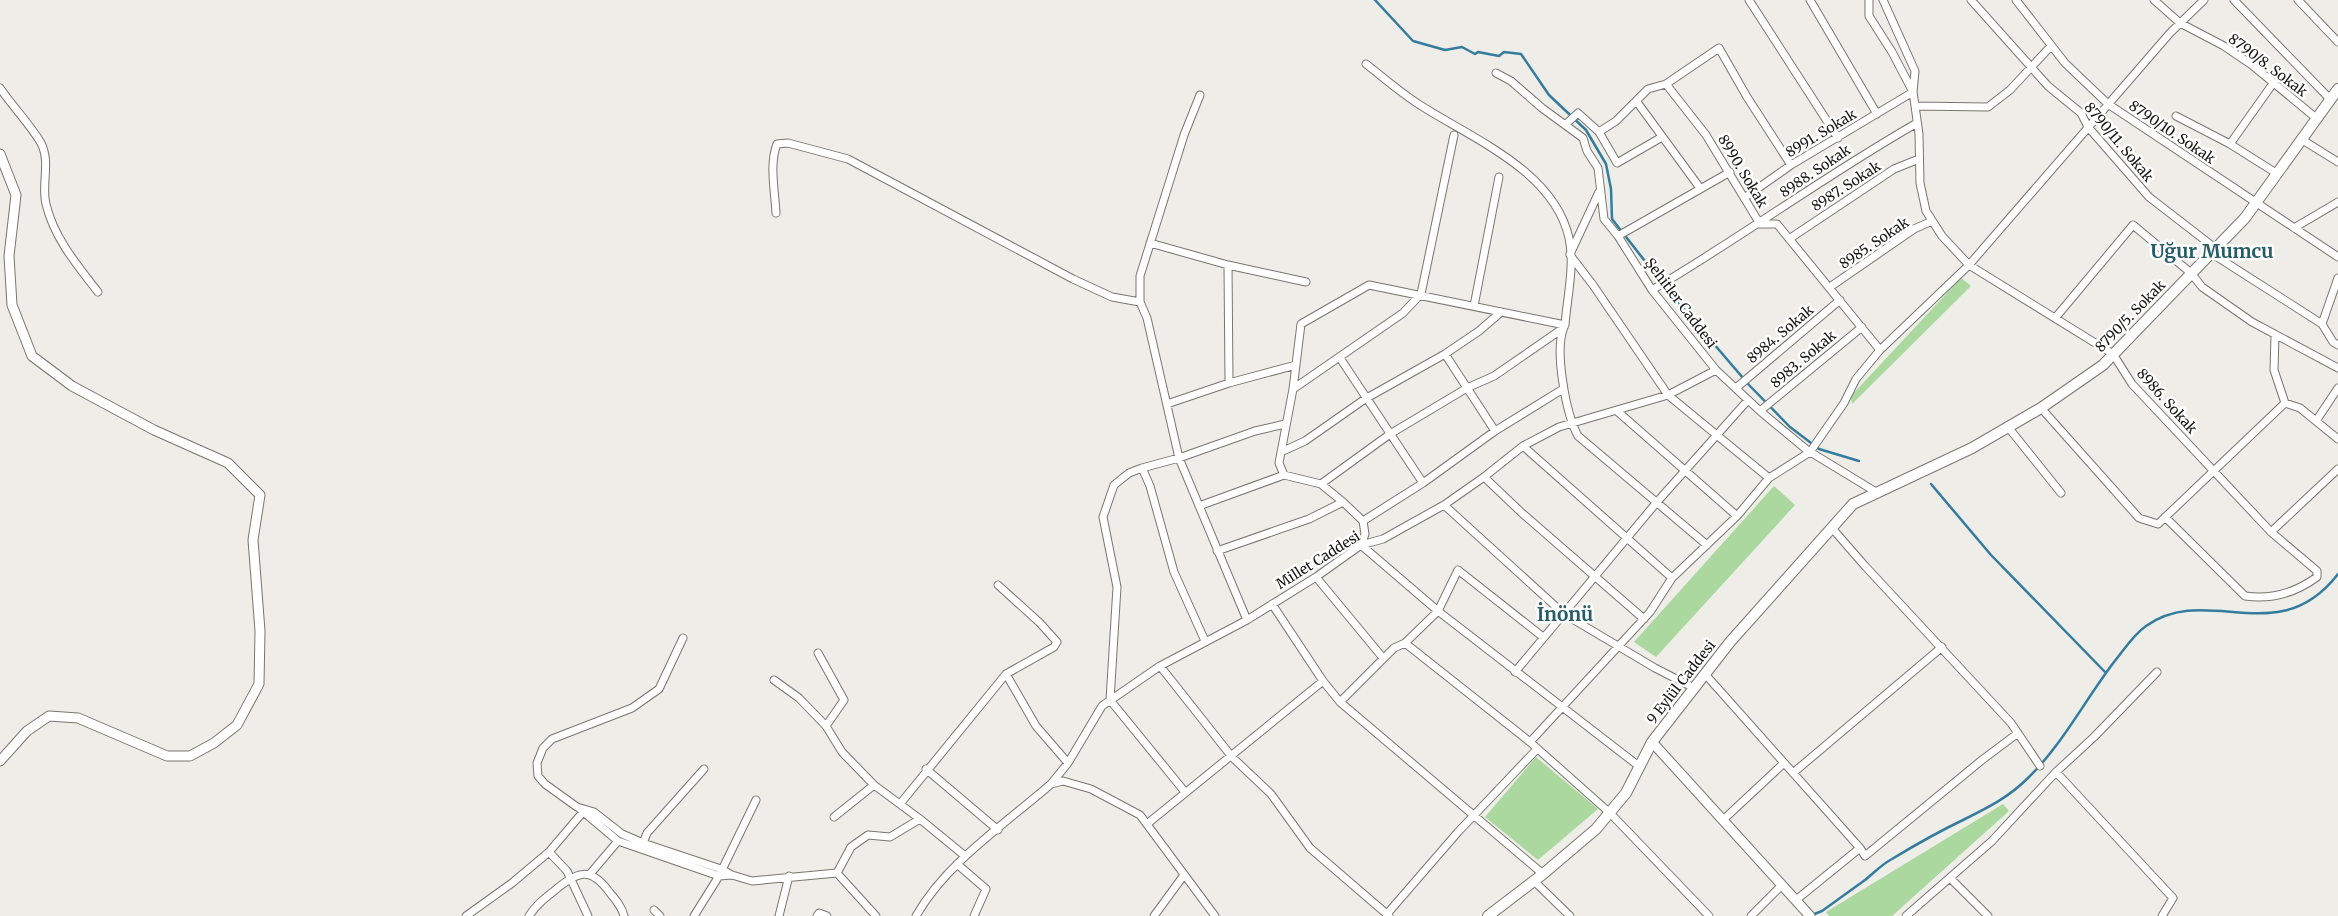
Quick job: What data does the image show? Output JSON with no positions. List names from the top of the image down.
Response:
{
  "streets": {
    "main road": ["8790/5. Sokak", "9 Eylül Caddesi"],
    "street": [
      "8790/8. Sokak",
      "8790/10. Sokak",
      "8991. Sokak",
      "8790/11. Sokak",
      "8990. Sokak",
      "8988. Sokak",
      "8987. Sokak",
      "8985. Sokak",
      "Şehitler Caddesi",
      "8984. Sokak",
      "8983. Sokak",
      "8986. Sokak",
      "Millet Caddesi"
    ]
  },
  "crossings": [
    ["8790/8. Sokak", "8790/5. Sokak"],
    ["8790/10. Sokak", "8790/5. Sokak"],
    ["8991. Sokak", "8990. Sokak"],
    ["8991. Sokak", "8986. Sokak"],
    ["8790/11. Sokak", "8790/5. Sokak"],
    ["8990. Sokak", "8988. Sokak"],
    ["8990. Sokak", "8987. Sokak"],
    ["8990. Sokak", "8985. Sokak"],
    ["8990. Sokak", "8984. Sokak"],
    ["8990. Sokak", "8983. Sokak"],
    ["8988. Sokak", "Şehitler Caddesi"],
    ["8988. Sokak", "8986. Sokak"],
    ["8987. Sokak", "8986. Sokak"],
    ["8985. Sokak", "8986. Sokak"],
    ["Şehitler Caddesi", "8984. Sokak"],
    ["Şehitler Caddesi", "8983. Sokak"],
    ["Şehitler Caddesi", "Millet Caddesi"],
    ["Şehitler Caddesi", "9 Eylül Caddesi"],
    ["8790/5. Sokak", "8986. Sokak"],
    ["8790/5. Sokak", "9 Eylül Caddesi"]
  ],
  "districts": ["Uğur Mumcu", "İnönü"]
}
